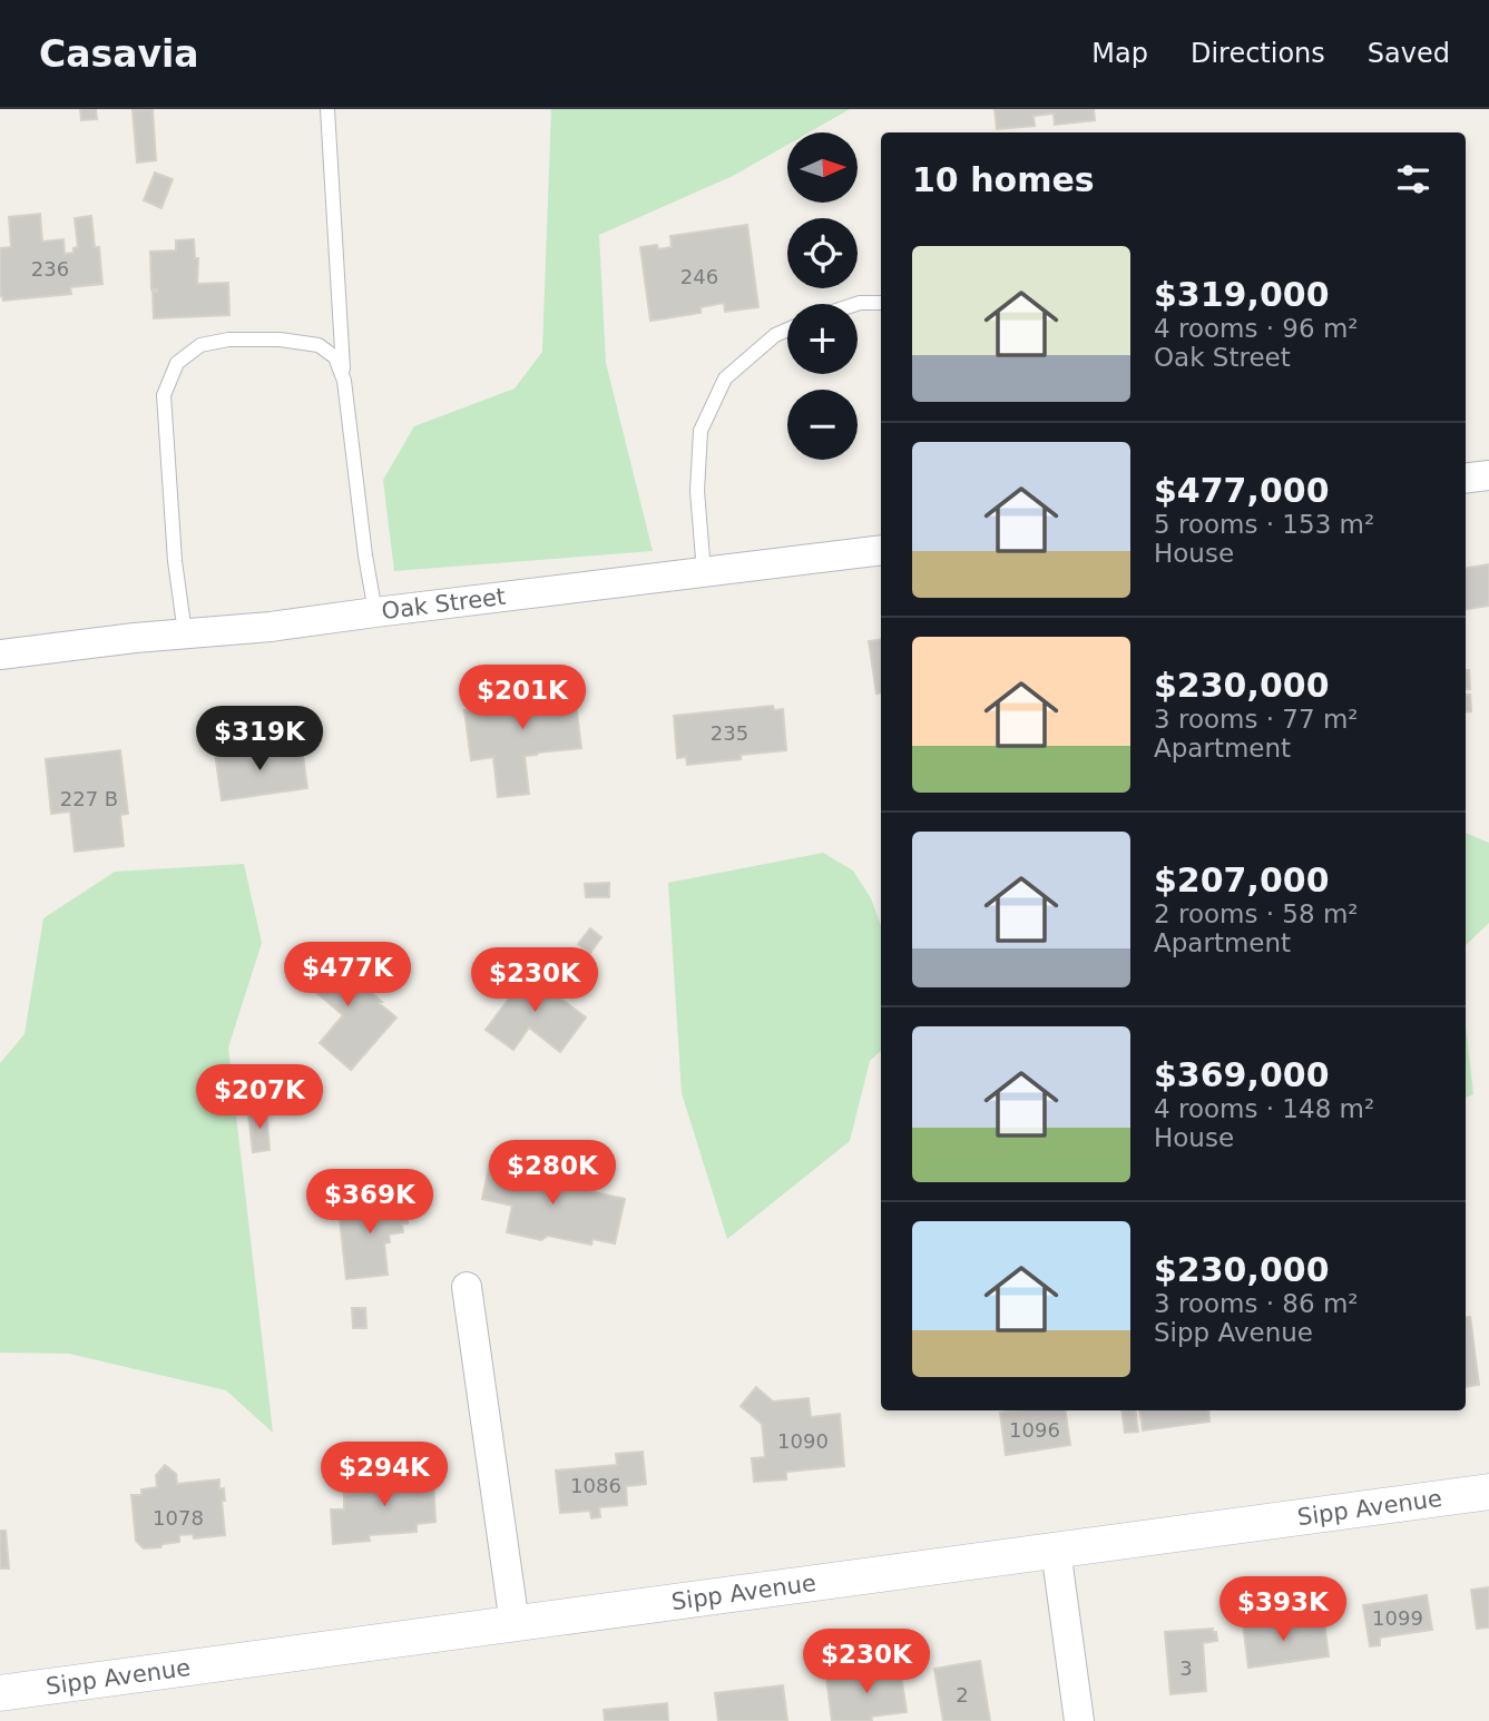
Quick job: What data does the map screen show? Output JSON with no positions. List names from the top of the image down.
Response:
{
  "streets": {
    "street": ["Oak Street", "Sipp Avenue"]
  },
  "house_numbers": [
    "236",
    "246",
    "235",
    "227 B",
    "1096",
    "1090",
    "1086",
    "1078",
    "1099",
    "3",
    "2"
  ],
  "north": "right",
  "page": {
    "header": "Casavia",
    "nav": ["Map", "Directions", "Saved"],
    "map_buttons": ["+", "−"],
    "heading": "10 homes",
    "list": [
      {
        "name": "$319,000",
        "note": "4 rooms · 96 m² · Oak Street"
      },
      {
        "name": "$477,000",
        "note": "5 rooms · 153 m² · House"
      },
      {
        "name": "$230,000",
        "note": "3 rooms · 77 m² · Apartment"
      },
      {
        "name": "$207,000",
        "note": "2 rooms · 58 m² · Apartment"
      },
      {
        "name": "$369,000",
        "note": "4 rooms · 148 m² · House"
      },
      {
        "name": "$230,000",
        "note": "3 rooms · 86 m² · Sipp Avenue"
      }
    ],
    "price": [
      "$201K",
      "$319K",
      "$477K",
      "$230K",
      "$207K",
      "$280K",
      "$369K",
      "$294K",
      "$393K",
      "$230K"
    ]
  }
}
